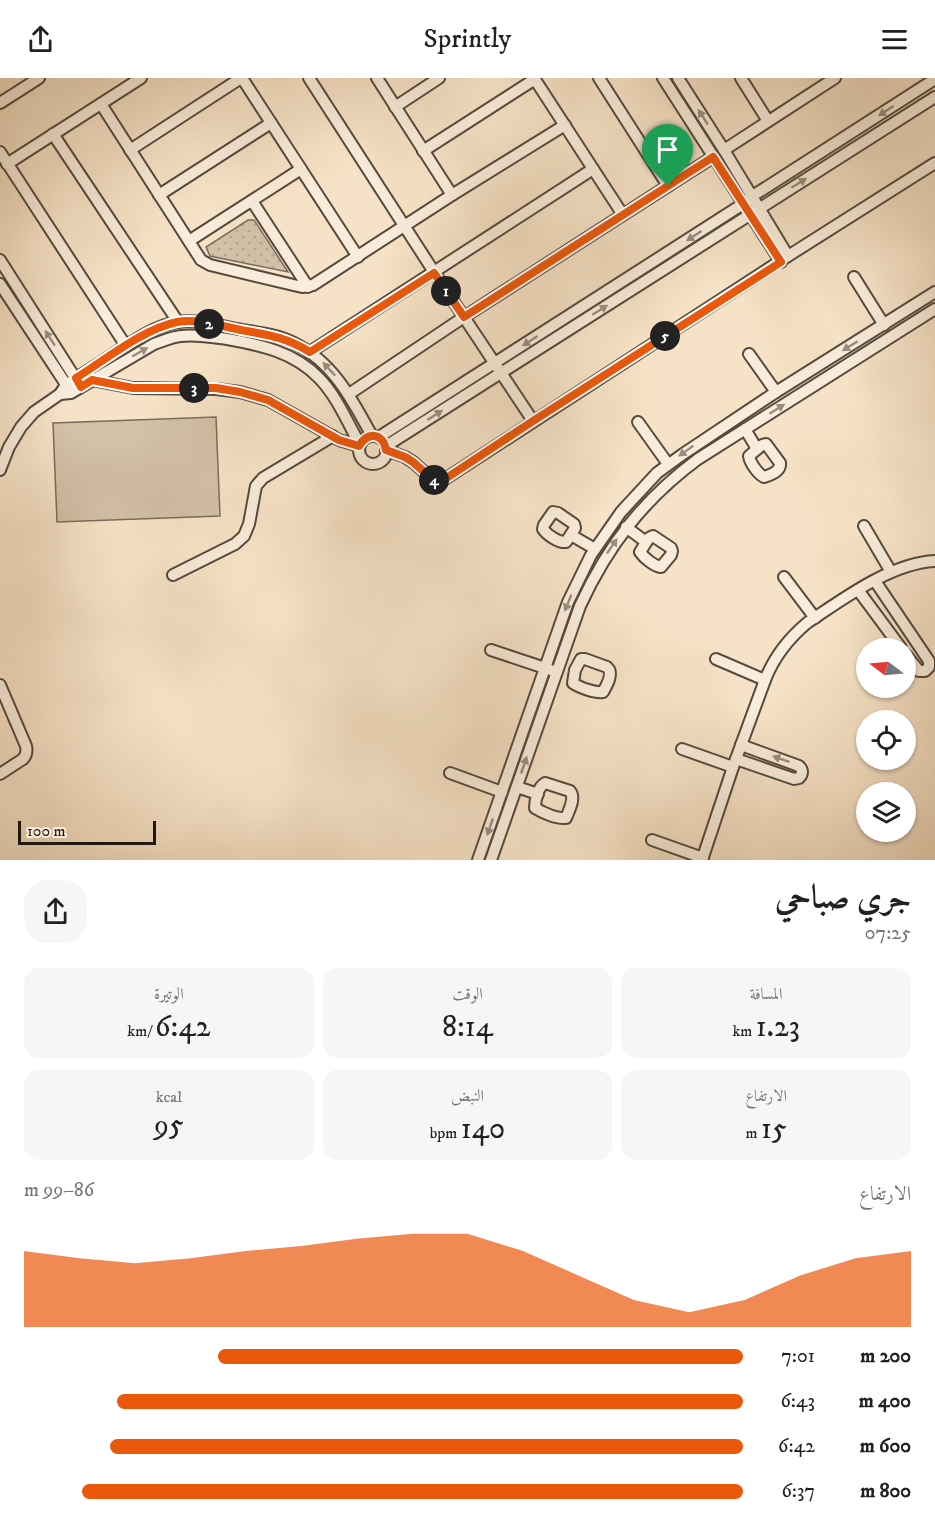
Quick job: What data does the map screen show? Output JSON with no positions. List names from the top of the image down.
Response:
{
  "scale_bar": "100 m",
  "north": "left",
  "page": {
    "header": "Sprintly",
    "pins": [
      "1",
      "2",
      "5",
      "3",
      "4"
    ],
    "scale": "100 m",
    "heading": ["جري صباحي", "07:25"],
    "stats": [
      ["المسافة", "1.23 km"],
      ["الوقت", "8:14"],
      ["الوتيرة", "6:42 /km"],
      ["الارتفاع", "15 m"],
      ["النبض", "140 bpm"],
      ["kcal", "95"]
    ],
    "chart": ["الارتفاع", "86–99 m"],
    "list": [
      {
        "name": "200 m",
        "note": "7:01"
      },
      {
        "name": "400 m",
        "note": "6:43"
      },
      {
        "name": "600 m",
        "note": "6:42"
      },
      {
        "name": "800 m",
        "note": "6:37"
      }
    ]
  }
}
